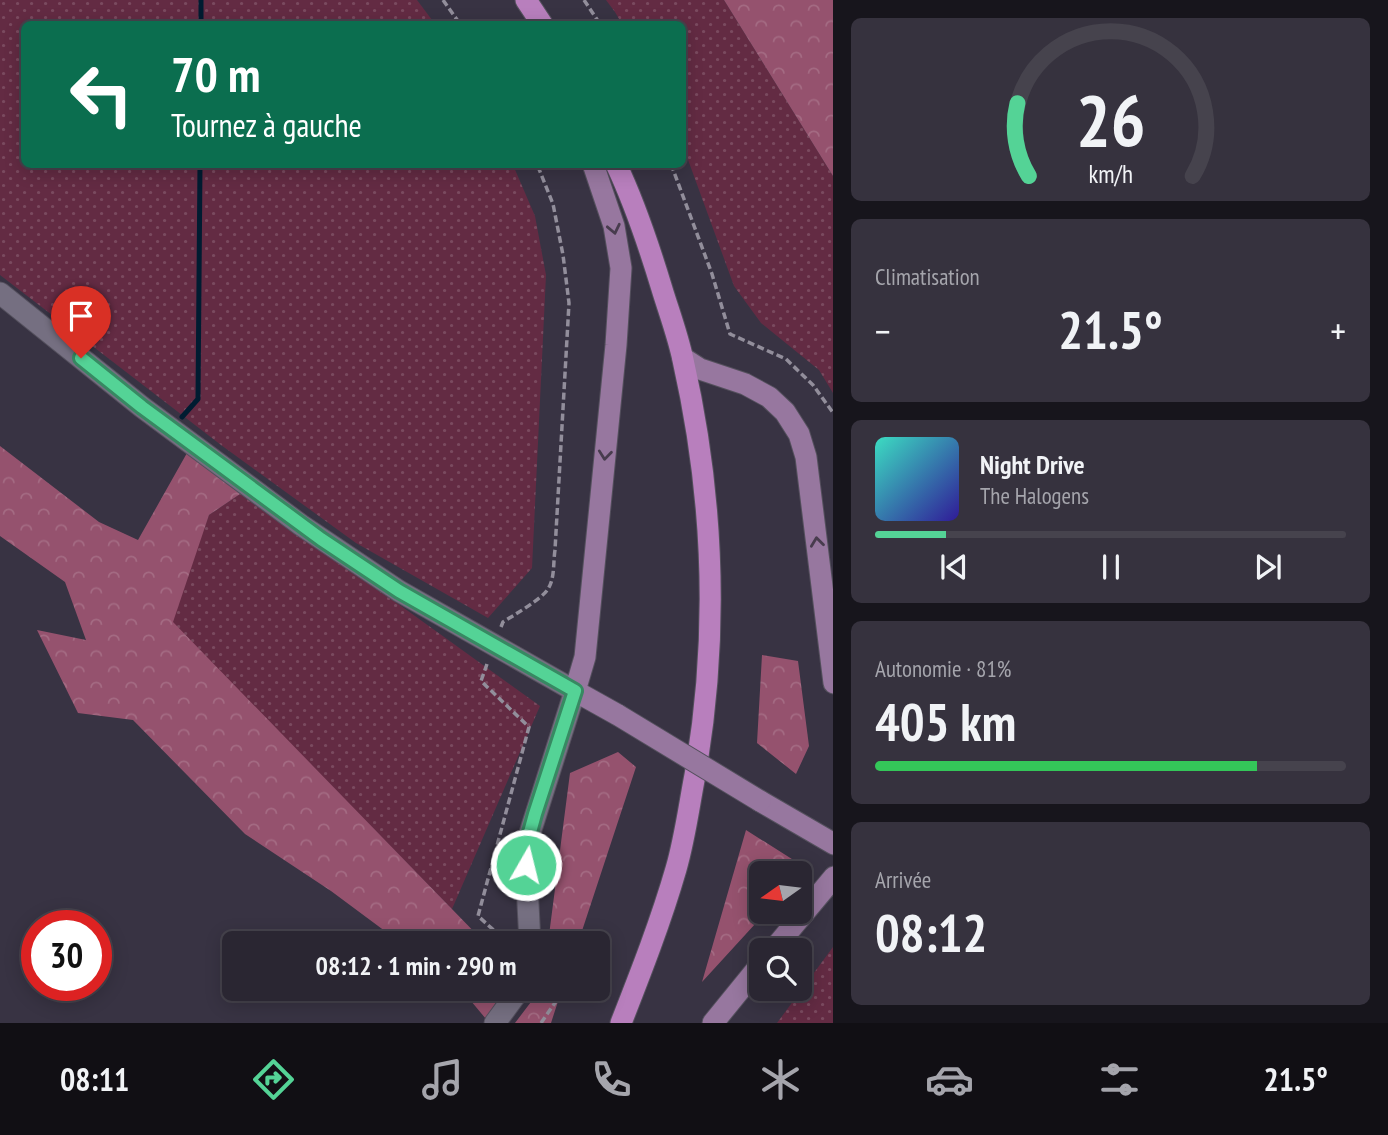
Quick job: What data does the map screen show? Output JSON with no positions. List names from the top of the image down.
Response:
{
  "north": "left",
  "page": {
    "turn": ["70 m", "Tournez à gauche"],
    "tile": [
      "Climatisation",
      ["Autonomie · 81%", "405 km"],
      ["Arrivée", "08:12"]
    ],
    "heat": ["−", "21.5°", "+"],
    "song": ["Night Drive", "The Halogens"],
    "limit": "30",
    "trip": "08:12 · 1 min · 290 m",
    "tabs": ["08:11", "21.5°"],
    "gauge": ["26", "km/h"]
  }
}
